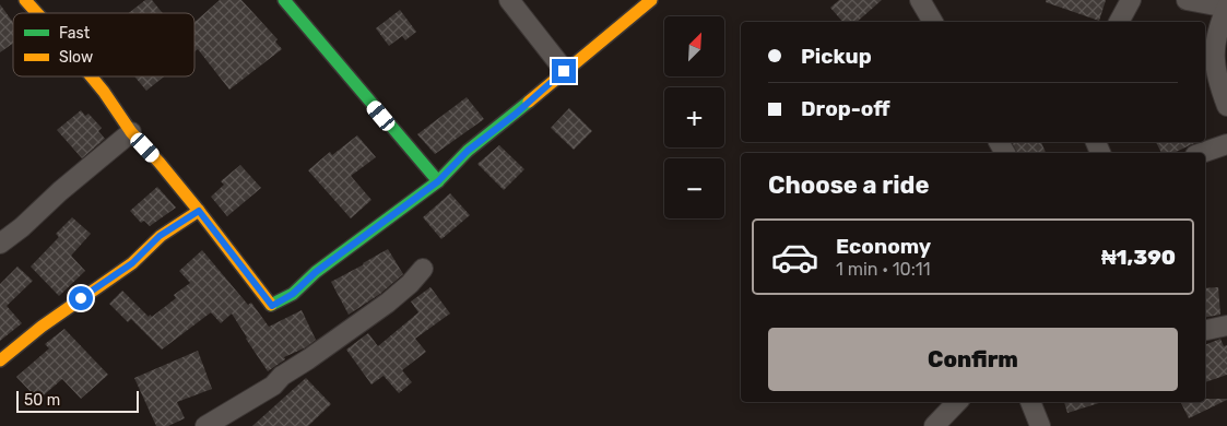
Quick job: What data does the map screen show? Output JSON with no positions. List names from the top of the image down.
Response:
{
  "legend": ["Fast", "Slow"],
  "scale_bar": "50 m",
  "north": "top right",
  "page": {
    "map_buttons": ["+", "−"],
    "banner": ["Pickup", "Drop-off"],
    "heading": "Choose a ride",
    "list": [
      {
        "name": "Economy",
        "note": "1 min · 10:11",
        "value": "₦1,390"
      }
    ],
    "buttons": "Confirm",
    "scale": "50 m"
  }
}
